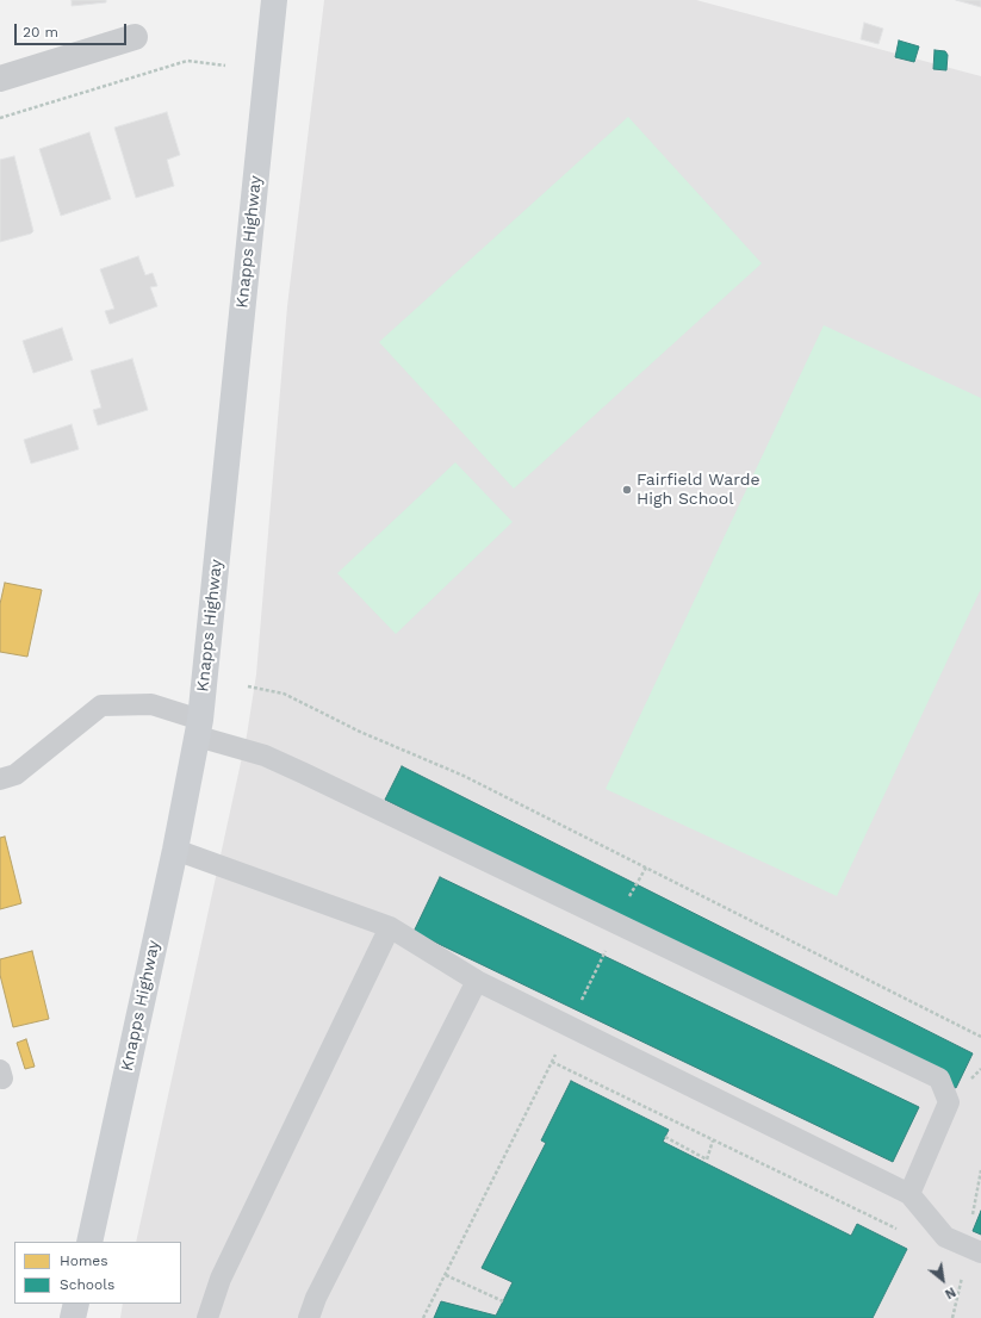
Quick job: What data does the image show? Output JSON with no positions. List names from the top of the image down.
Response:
{
  "streets": {
    "street": ["Knapps Highway"]
  },
  "places": ["Fairfield Warde High School"],
  "legend": ["Homes", "Schools"],
  "scale_bar": "20 m",
  "north": "bottom right"
}
